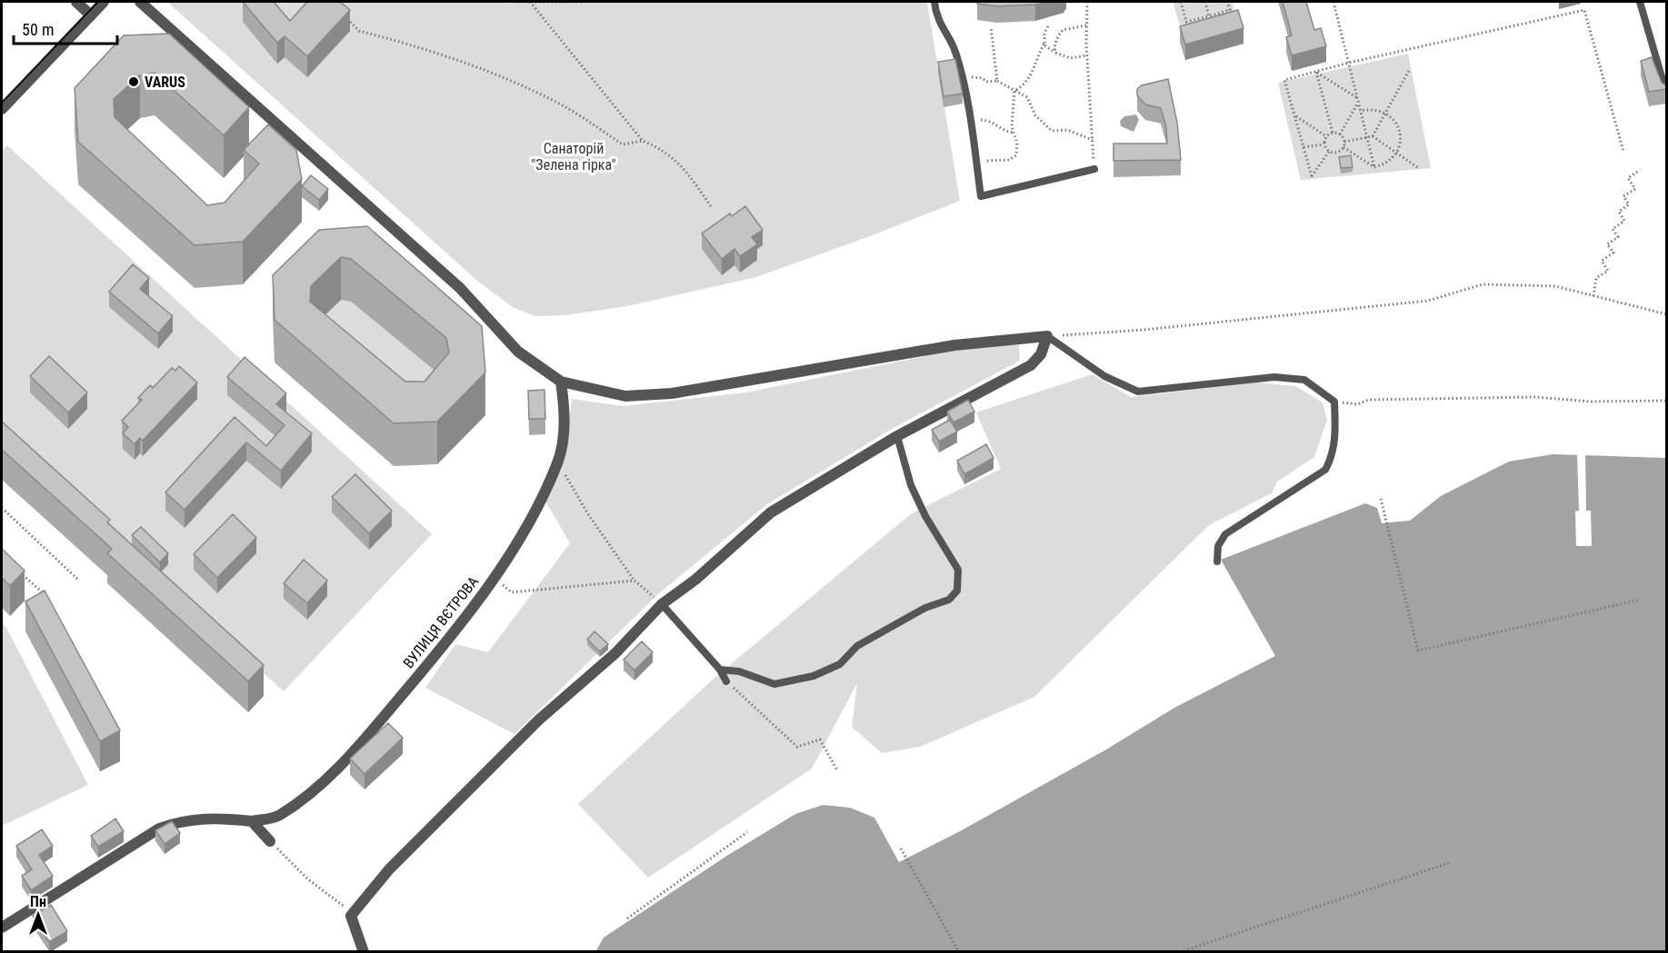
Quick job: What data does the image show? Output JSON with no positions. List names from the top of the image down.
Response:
{
  "streets": {
    "street": ["ВУЛИЦЯ ВЄТРОВА"]
  },
  "parks": ["Санаторій \"Зелена гірка\""],
  "places": ["VARUS"],
  "scale_bar": "50 m",
  "north": "top"
}
